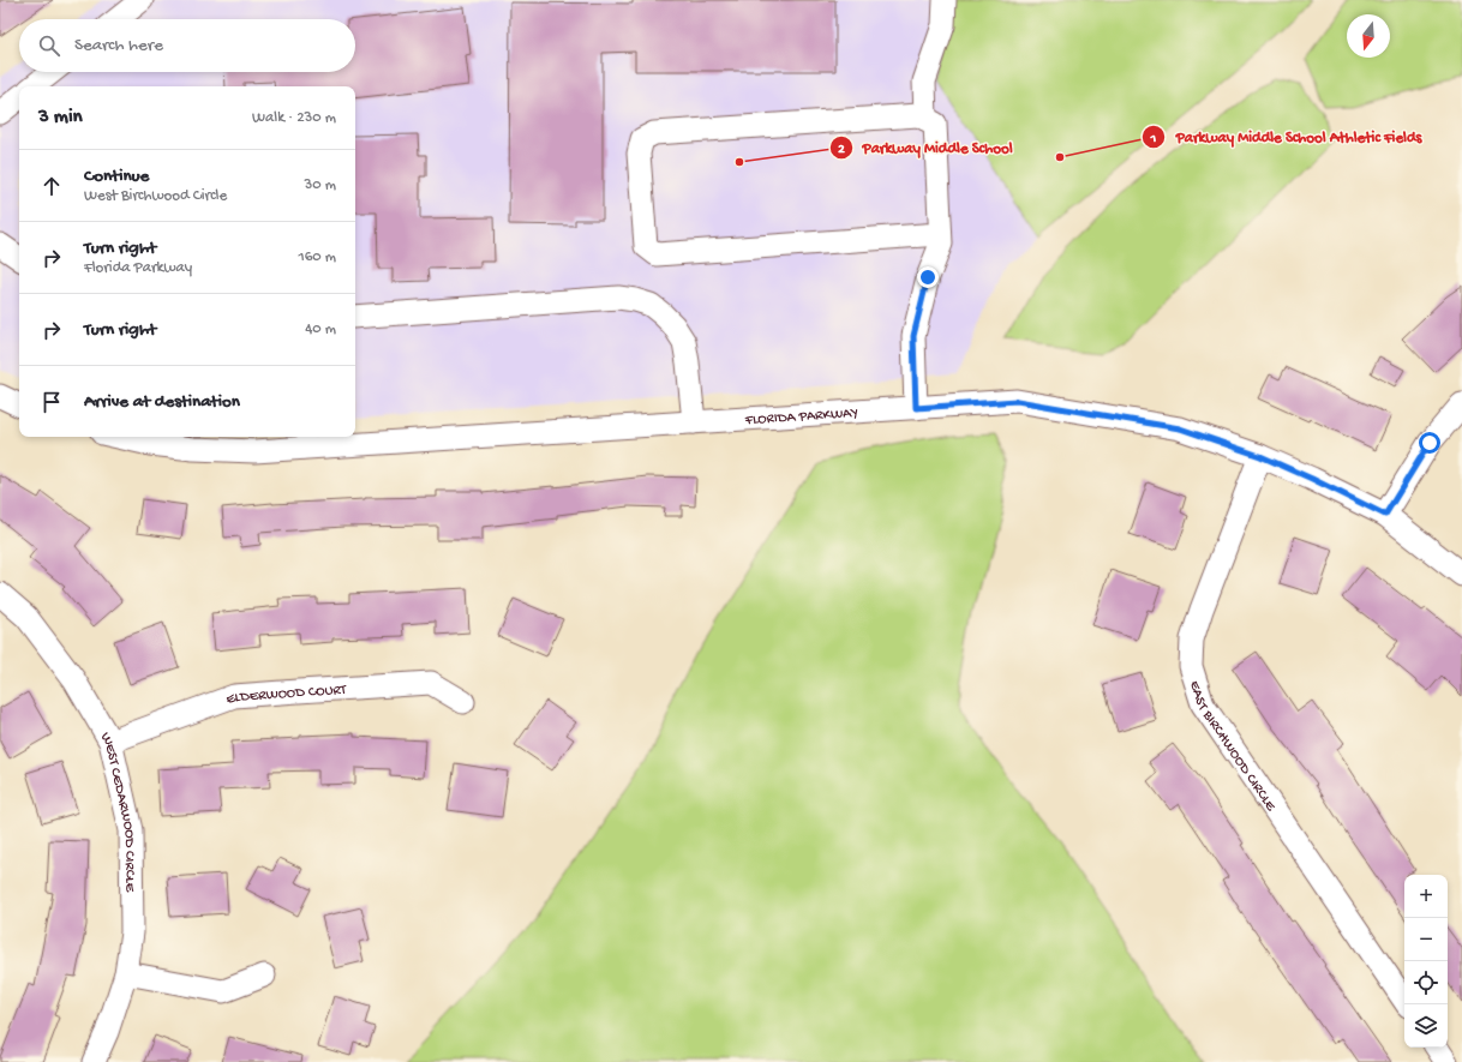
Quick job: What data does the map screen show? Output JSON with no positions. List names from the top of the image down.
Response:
{
  "streets": {
    "street": [
      "FLORIDA PARKWAY",
      "ELDERWOOD COURT",
      "EAST BIRCHWOOD CIRCLE",
      "WEST CEDARWOOD CIRCLE"
    ]
  },
  "crossings": [
    ["FLORIDA PARKWAY", "EAST BIRCHWOOD CIRCLE"],
    ["ELDERWOOD COURT", "WEST CEDARWOOD CIRCLE"]
  ],
  "places": ["Parkway Middle School Athletic Fields", "Parkway Middle School"],
  "north": "bottom",
  "page": {
    "search": "Search here",
    "heading": ["3 min", "Walk · 230 m"],
    "list": [
      ["Continue", "West Birchwood Circle", "30 m"],
      ["Turn right", "Florida Parkway", "160 m"],
      ["Turn right", "40 m"],
      "Arrive at destination"
    ],
    "map_buttons": ["+", "−"]
  }
}
